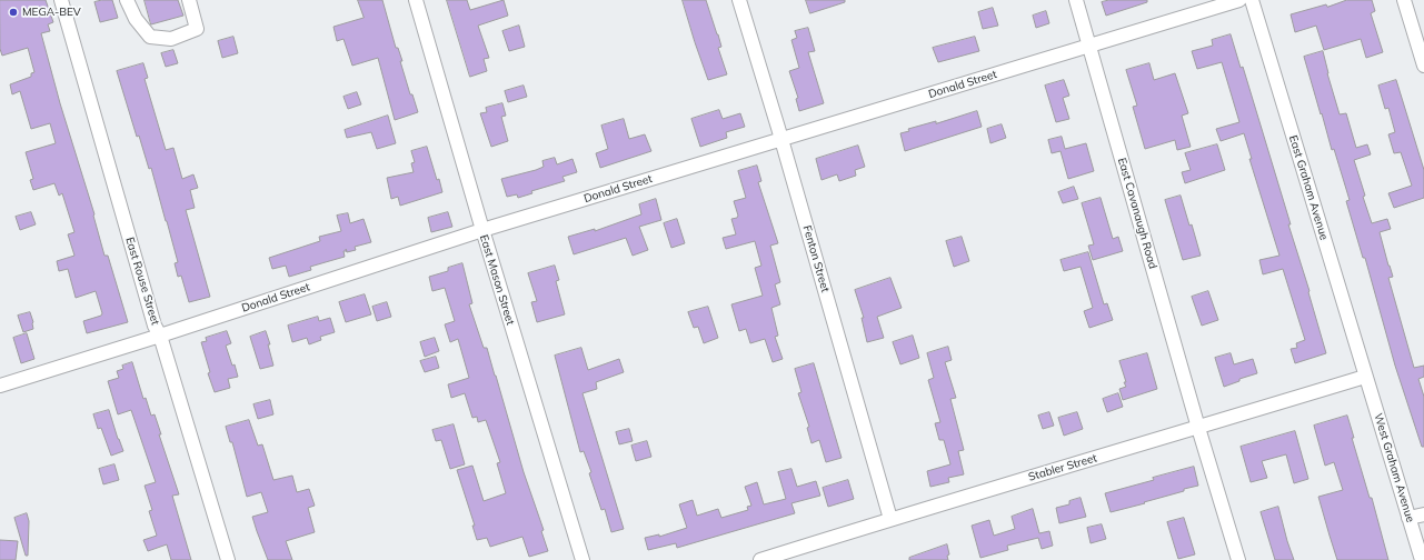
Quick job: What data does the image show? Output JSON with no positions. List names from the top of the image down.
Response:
{
  "streets": {
    "street": [
      "Donald Street",
      "East Graham Avenue",
      "East Cavanaugh Road",
      "Fenton Street",
      "East Mason Street",
      "East Rouse Street",
      "Stabler Street",
      "West Graham Avenue"
    ]
  },
  "crossings": [
    ["Donald Street", "East Cavanaugh Road"],
    ["Donald Street", "Fenton Street"],
    ["Donald Street", "East Mason Street"],
    ["Donald Street", "East Rouse Street"],
    ["East Graham Avenue", "Stabler Street"],
    ["East Graham Avenue", "West Graham Avenue"],
    ["East Cavanaugh Road", "Stabler Street"],
    ["Fenton Street", "Stabler Street"],
    ["Stabler Street", "West Graham Avenue"]
  ],
  "places": ["MEGA-BEV"]
}
